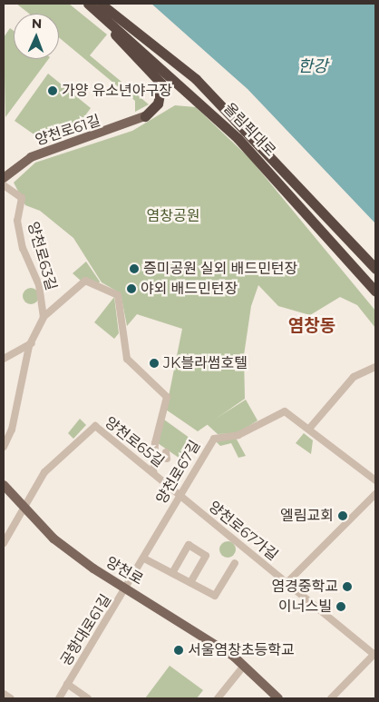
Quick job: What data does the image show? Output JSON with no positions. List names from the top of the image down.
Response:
{
  "streets": {
    "highway": ["올림픽대로"],
    "main road": ["양천로61길", "양천로"],
    "street": [
      "양천로63길",
      "양천로65길",
      "양천로67길",
      "양천로67가길",
      "공항대로61길"
    ]
  },
  "crossings": [
    ["양천로63길", "양천로65길"],
    ["양천로65길", "양천로67길"],
    ["양천로65길", "양천로67가길"],
    ["양천로65길", "양천로"],
    ["양천로67길", "양천로67가길"],
    ["양천로67길", "양천로"],
    ["양천로67길", "공항대로61길"],
    ["양천로", "공항대로61길"]
  ],
  "districts": ["염창동"],
  "water": ["한강"],
  "parks": ["염창공원"],
  "places": [
    "가양 유소년야구장",
    "증미공원 실외 배드민턴장",
    "야외 배드민턴장",
    "JK블라썸호텔",
    "엘림교회",
    "염경중학교",
    "이너스빌",
    "서울염창초등학교"
  ],
  "north": "top"
}
